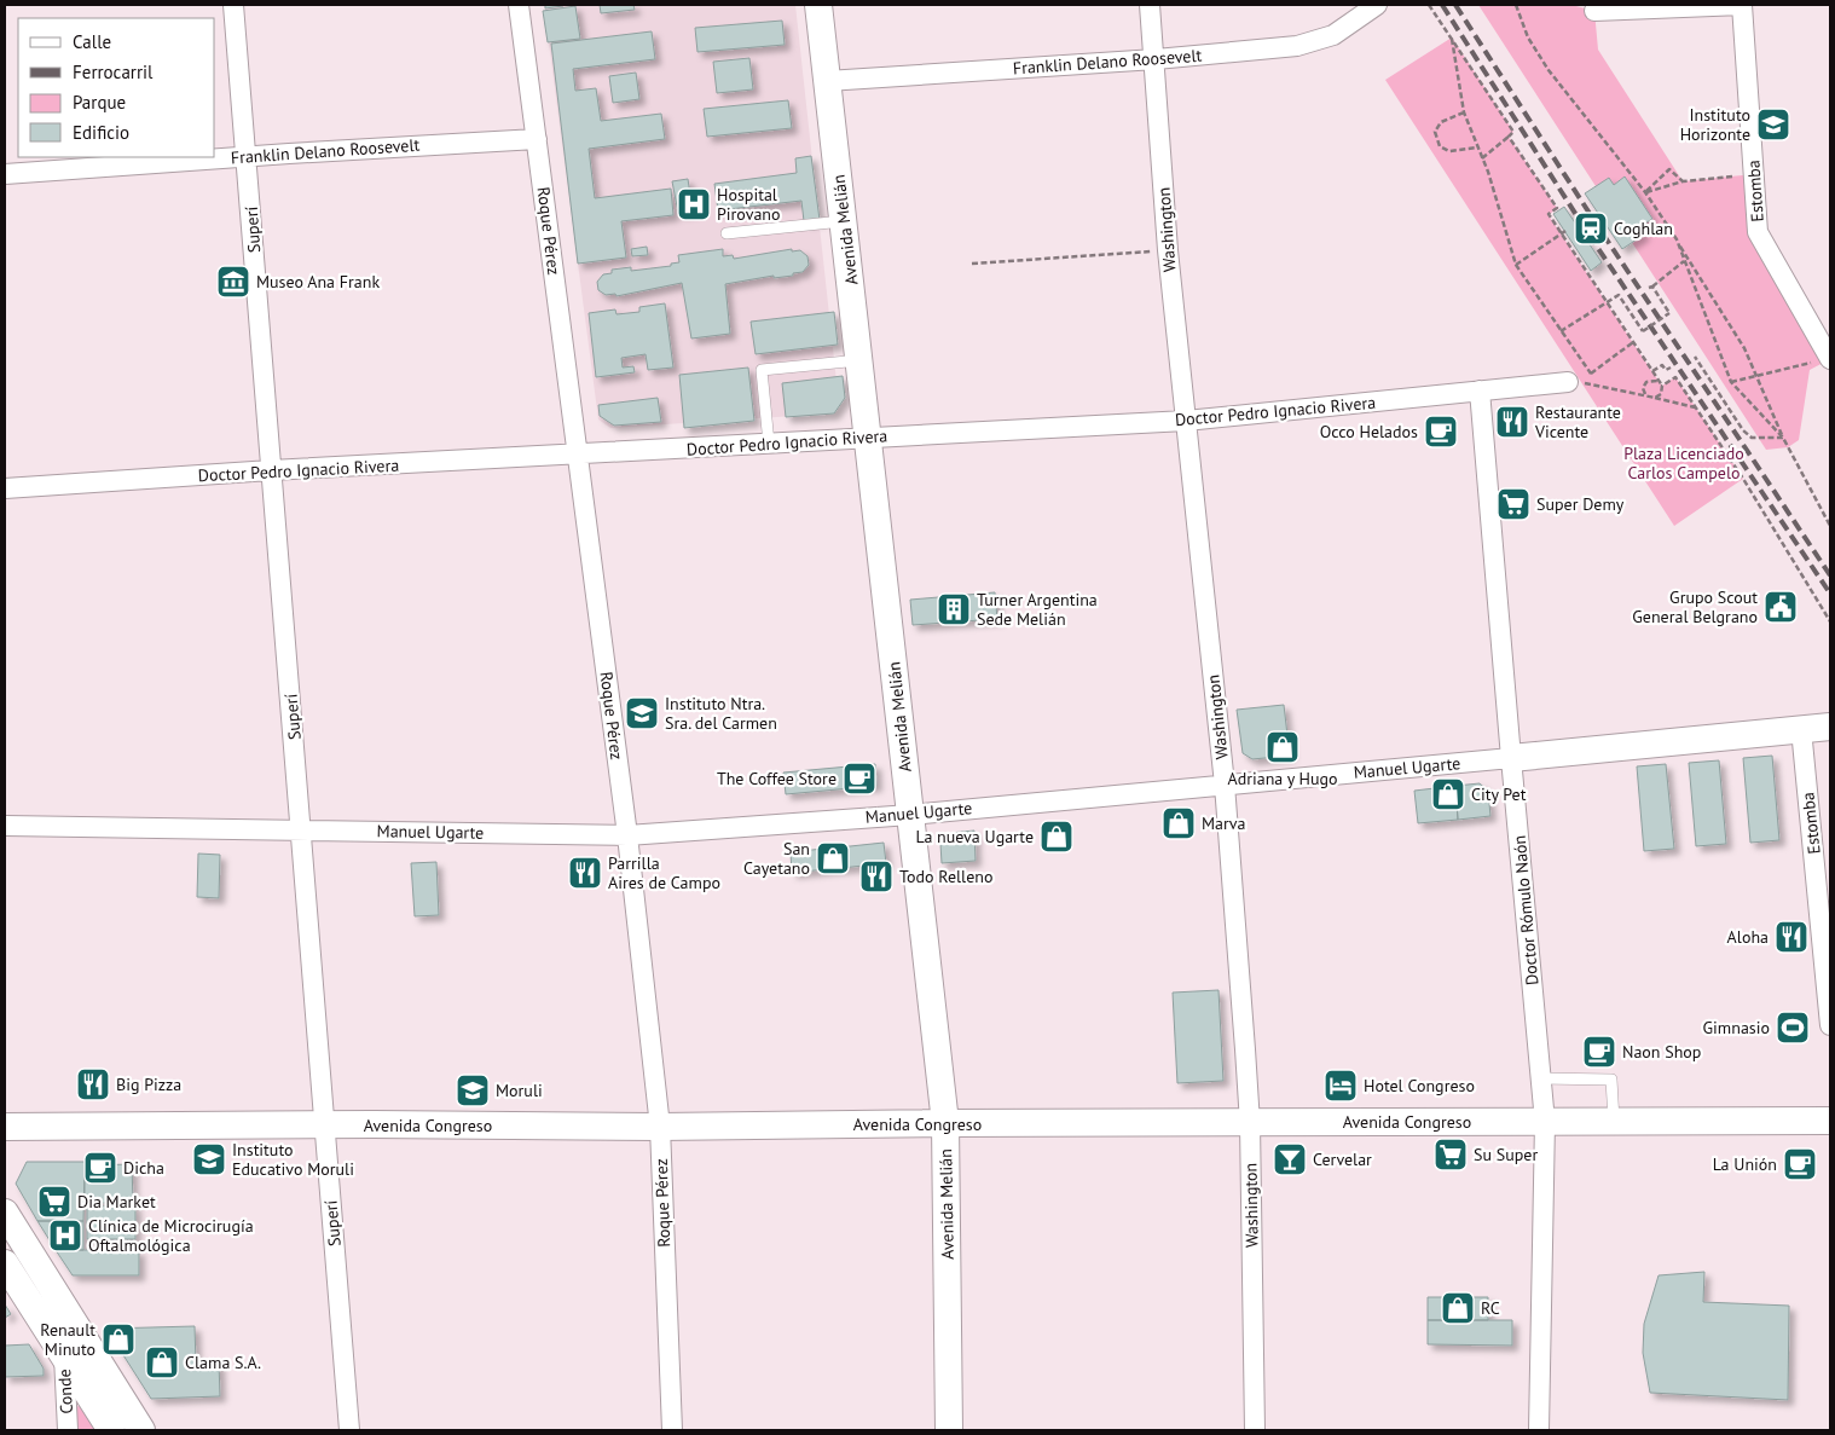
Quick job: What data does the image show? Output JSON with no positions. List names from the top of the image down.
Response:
{
  "streets": {
    "main road": ["Avenida Melián", "Manuel Ugarte", "Avenida Congreso"],
    "street": [
      "Franklin Delano Roosevelt",
      "Estomba",
      "Superí",
      "Washington",
      "Roque Pérez",
      "Doctor Pedro Ignacio Rivera",
      "Doctor Rómulo Naón",
      "Conde"
    ]
  },
  "crossings": [
    ["Franklin Delano Roosevelt", "Superí"],
    ["Franklin Delano Roosevelt", "Avenida Melián"],
    ["Franklin Delano Roosevelt", "Washington"],
    ["Franklin Delano Roosevelt", "Roque Pérez"],
    ["Estomba", "Manuel Ugarte"],
    ["Superí", "Doctor Pedro Ignacio Rivera"],
    ["Superí", "Manuel Ugarte"],
    ["Superí", "Avenida Congreso"],
    ["Avenida Melián", "Doctor Pedro Ignacio Rivera"],
    ["Avenida Melián", "Manuel Ugarte"],
    ["Avenida Melián", "Avenida Congreso"],
    ["Washington", "Doctor Pedro Ignacio Rivera"],
    ["Washington", "Manuel Ugarte"],
    ["Washington", "Avenida Congreso"],
    ["Roque Pérez", "Doctor Pedro Ignacio Rivera"],
    ["Roque Pérez", "Manuel Ugarte"],
    ["Roque Pérez", "Avenida Congreso"],
    ["Doctor Pedro Ignacio Rivera", "Doctor Rómulo Naón"],
    ["Manuel Ugarte", "Doctor Rómulo Naón"],
    ["Doctor Rómulo Naón", "Avenida Congreso"]
  ],
  "parks": ["Plaza Licenciado Carlos Campelo"],
  "places": {
    "school or university": [
      "Instituto Horizonte",
      "Instituto Ntra. Sra. del Carmen",
      "Moruli",
      "Instituto Educativo Moruli"
    ],
    "hospital": ["Hospital Pirovano", "Clínica de Microcirugía Oftalmológica"],
    "station": ["Coghlan"],
    "museum": ["Museo Ana Frank"],
    "restaurant": [
      "Restaurante Vicente",
      "Parrilla Aires de Campo",
      "Todo Relleno",
      "Aloha",
      "Big Pizza"
    ],
    "cafe": [
      "Occo Helados",
      "The Coffee Store",
      "Naon Shop",
      "La Unión",
      "Dicha"
    ],
    "supermarket": ["Super Demy", "Su Super", "Dia Market"],
    "public building": ["Grupo Scout General Belgrano"],
    "building": ["Turner Argentina Sede Melián"],
    "shop": [
      "Adriana y Hugo",
      "City Pet",
      "Marva",
      "La nueva Ugarte",
      "San Cayetano",
      "RC",
      "Renault Minuto",
      "Clama S.A."
    ],
    "sports": ["Gimnasio"],
    "hotel": ["Hotel Congreso"],
    "bar": ["Cervelar"]
  },
  "legend": [
    "Calle",
    "Ferrocarril",
    "Parque",
    "Edificio"
  ]
}
